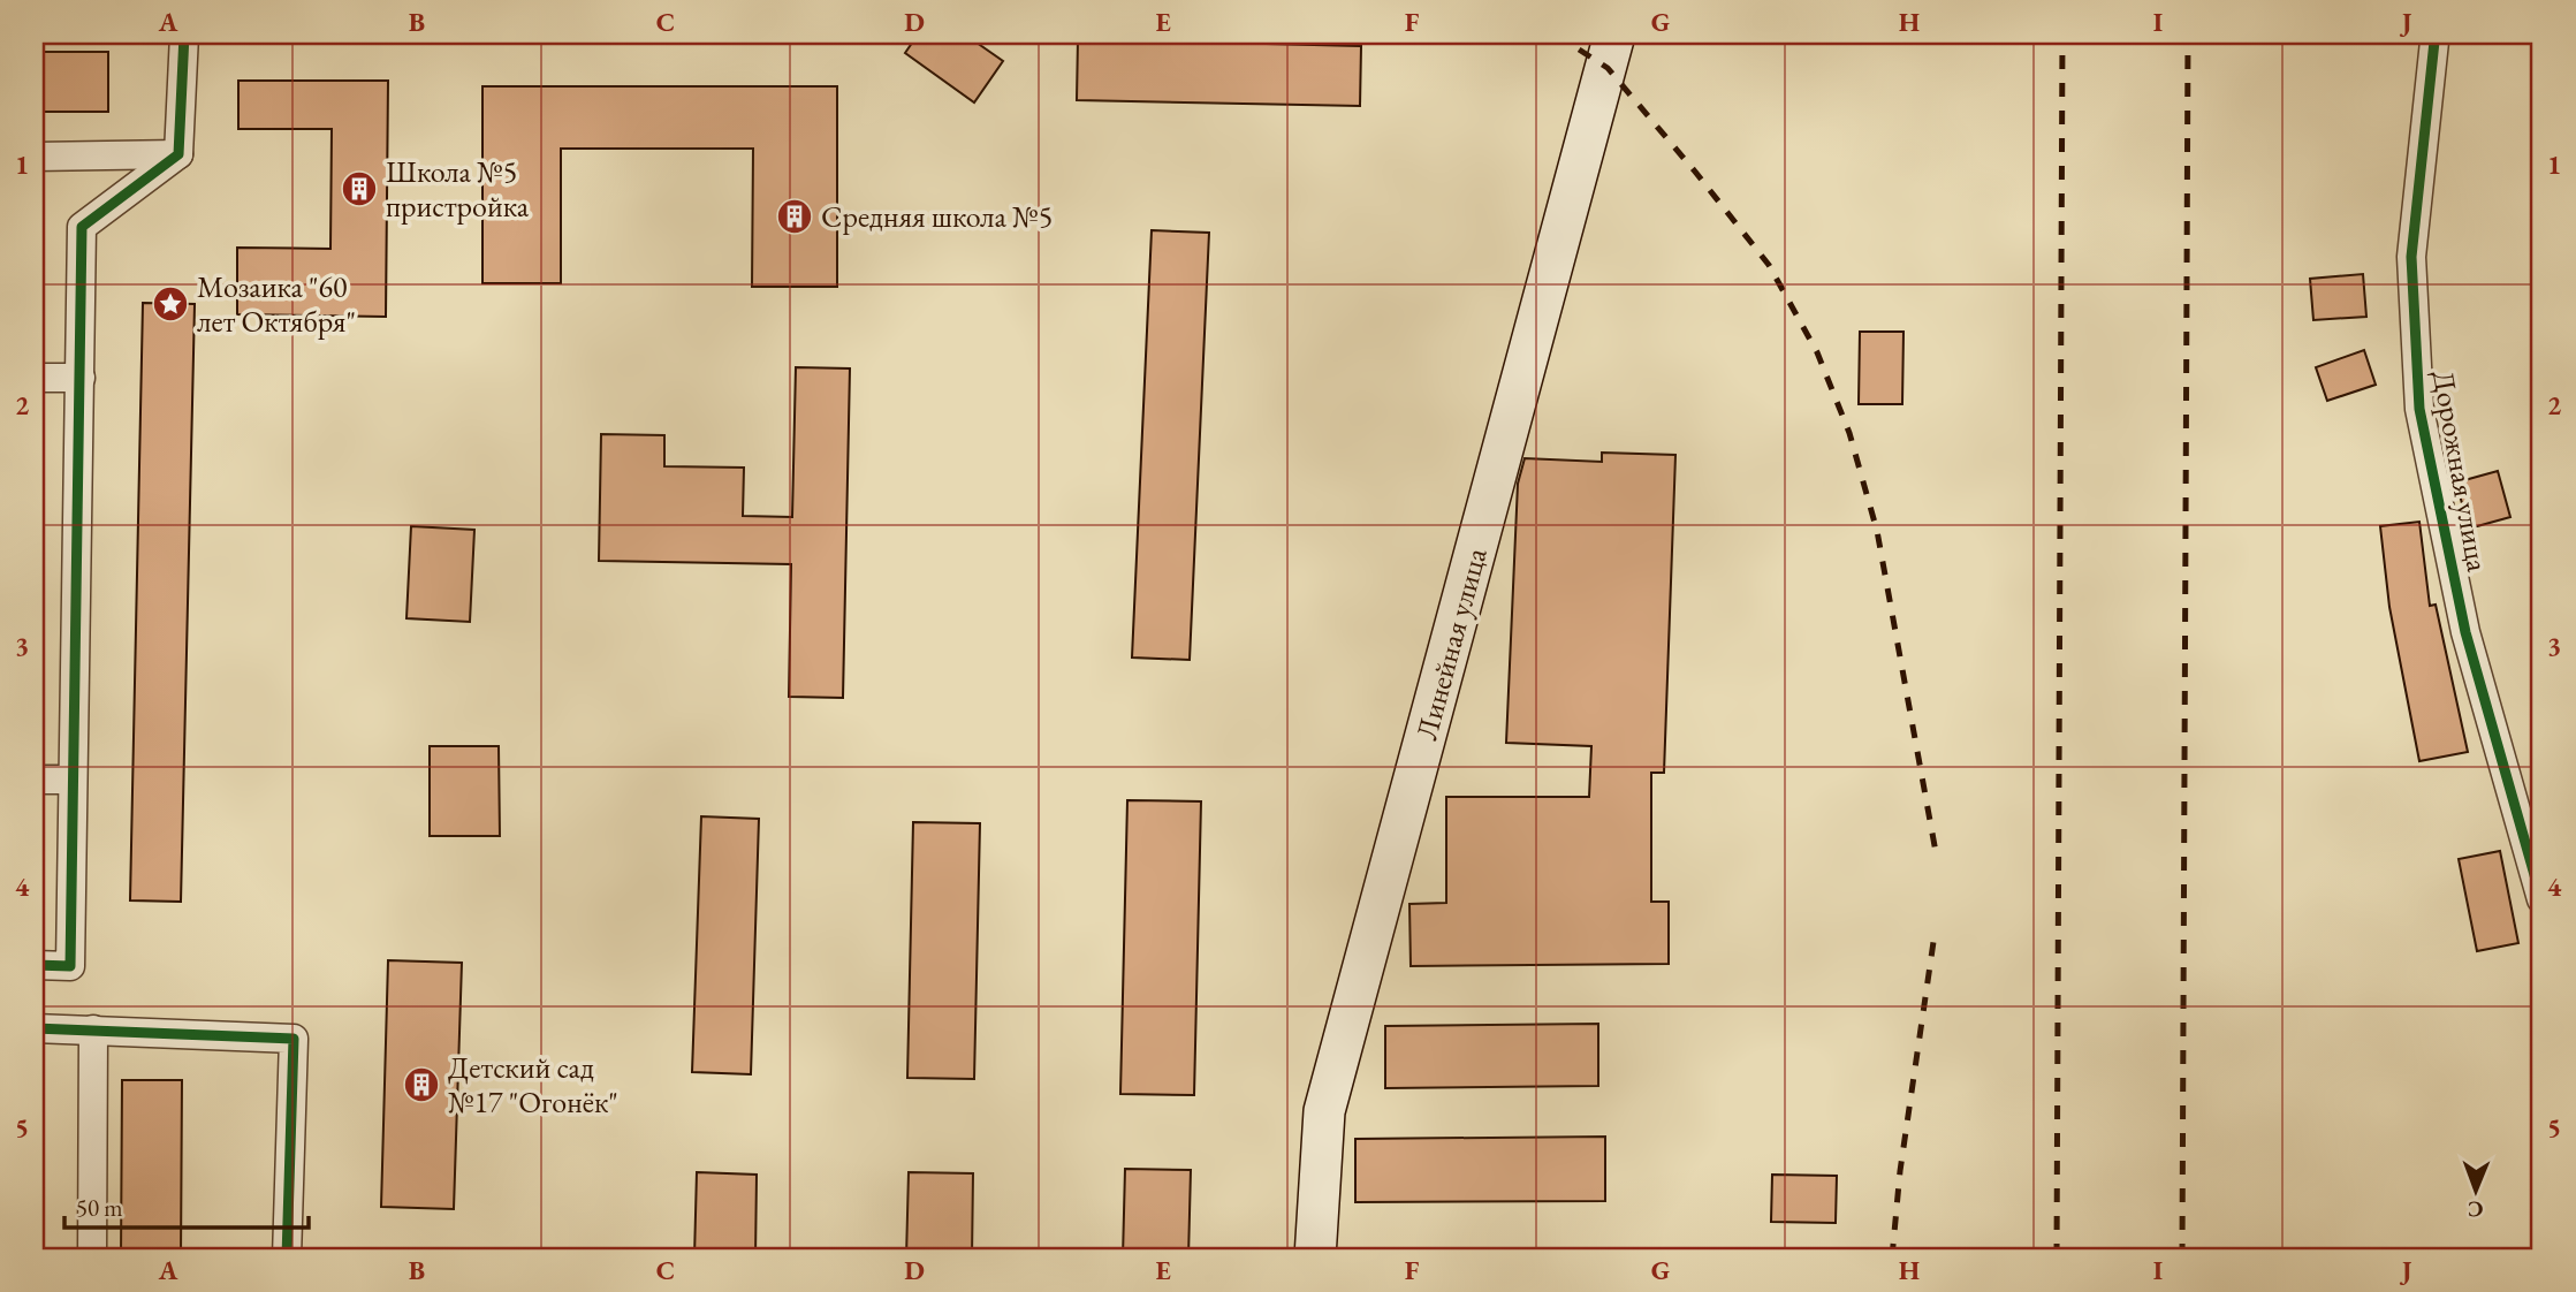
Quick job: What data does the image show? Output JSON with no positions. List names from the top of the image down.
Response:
{
  "streets": {
    "main road": ["Линейная улица"],
    "street": ["Дорожная улица"]
  },
  "places": {
    "building": ["Школа №5 пристройка", "Средняя школа №5", "Детский сад №17 \"Огонёк\""],
    "place": ["Мозаика \"60 лет Октября\""]
  },
  "scale_bar": "50 m",
  "north": "bottom",
  "grid": {
    "columns": [
      "A",
      "B",
      "C",
      "D",
      "E",
      "F",
      "G",
      "H",
      "I",
      "J"
    ],
    "rows": [
      "1",
      "2",
      "3",
      "4",
      "5"
    ]
  }
}
